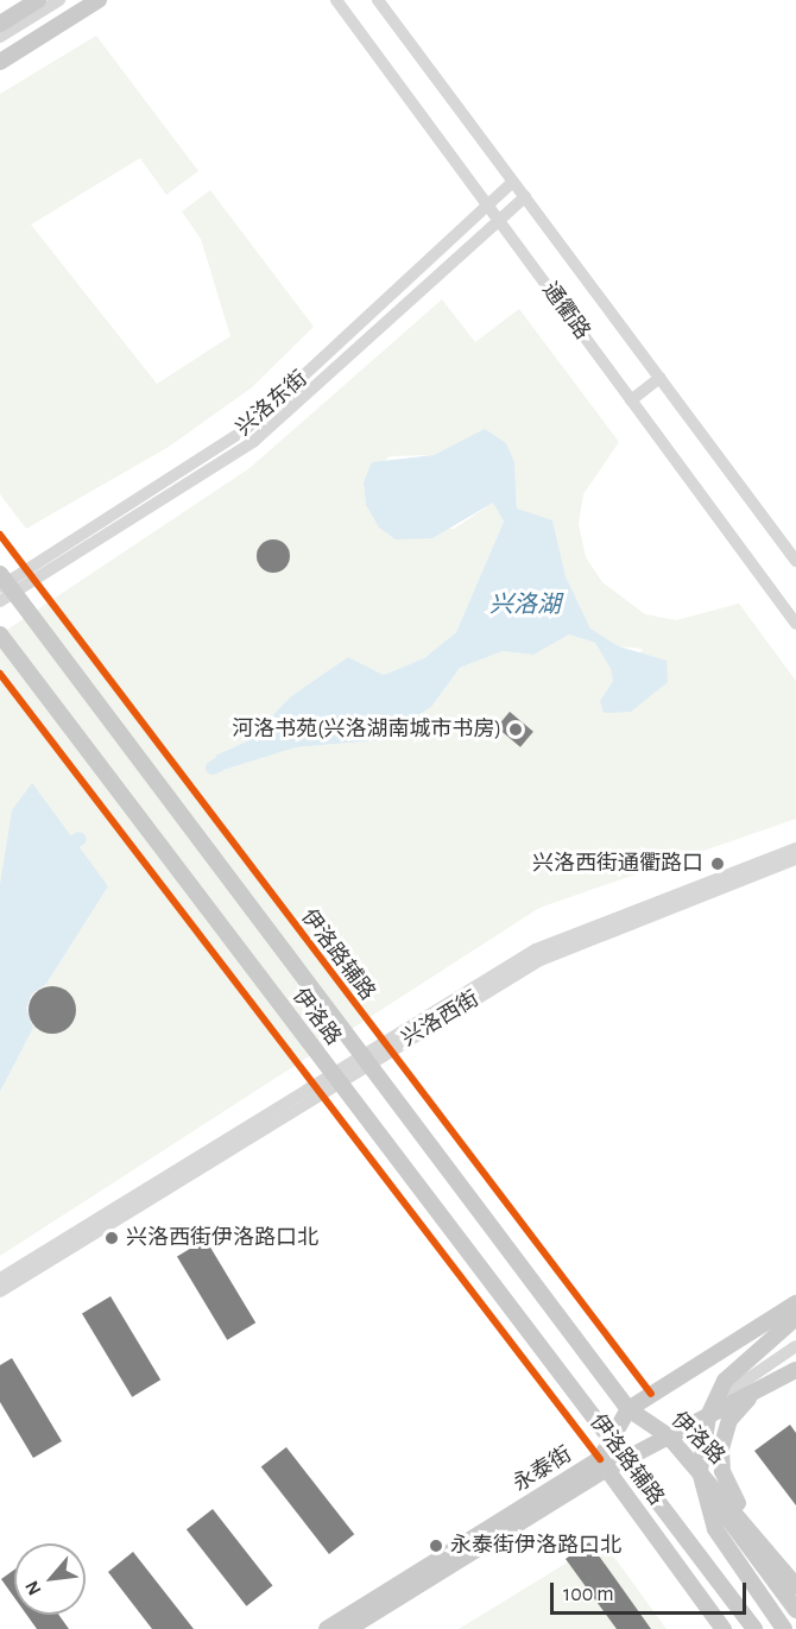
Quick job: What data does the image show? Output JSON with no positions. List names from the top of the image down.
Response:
{
  "streets": {
    "main road": ["伊洛路辅路", "伊洛路", "永泰街"],
    "street": ["通衢路", "兴洛东街", "兴洛西街"]
  },
  "crossings": [
    ["通衢路", "兴洛东街"],
    ["兴洛东街", "伊洛路"],
    ["伊洛路辅路", "永泰街"],
    ["伊洛路", "兴洛西街"],
    ["伊洛路", "永泰街"]
  ],
  "water": ["兴洛湖"],
  "places": [
    "河洛书苑(兴洛湖南城市书房)",
    "兴洛西街通衢路口",
    "兴洛西街伊洛路口北",
    "永泰街伊洛路口北"
  ],
  "scale_bar": "100 m",
  "north": "bottom left"
}
